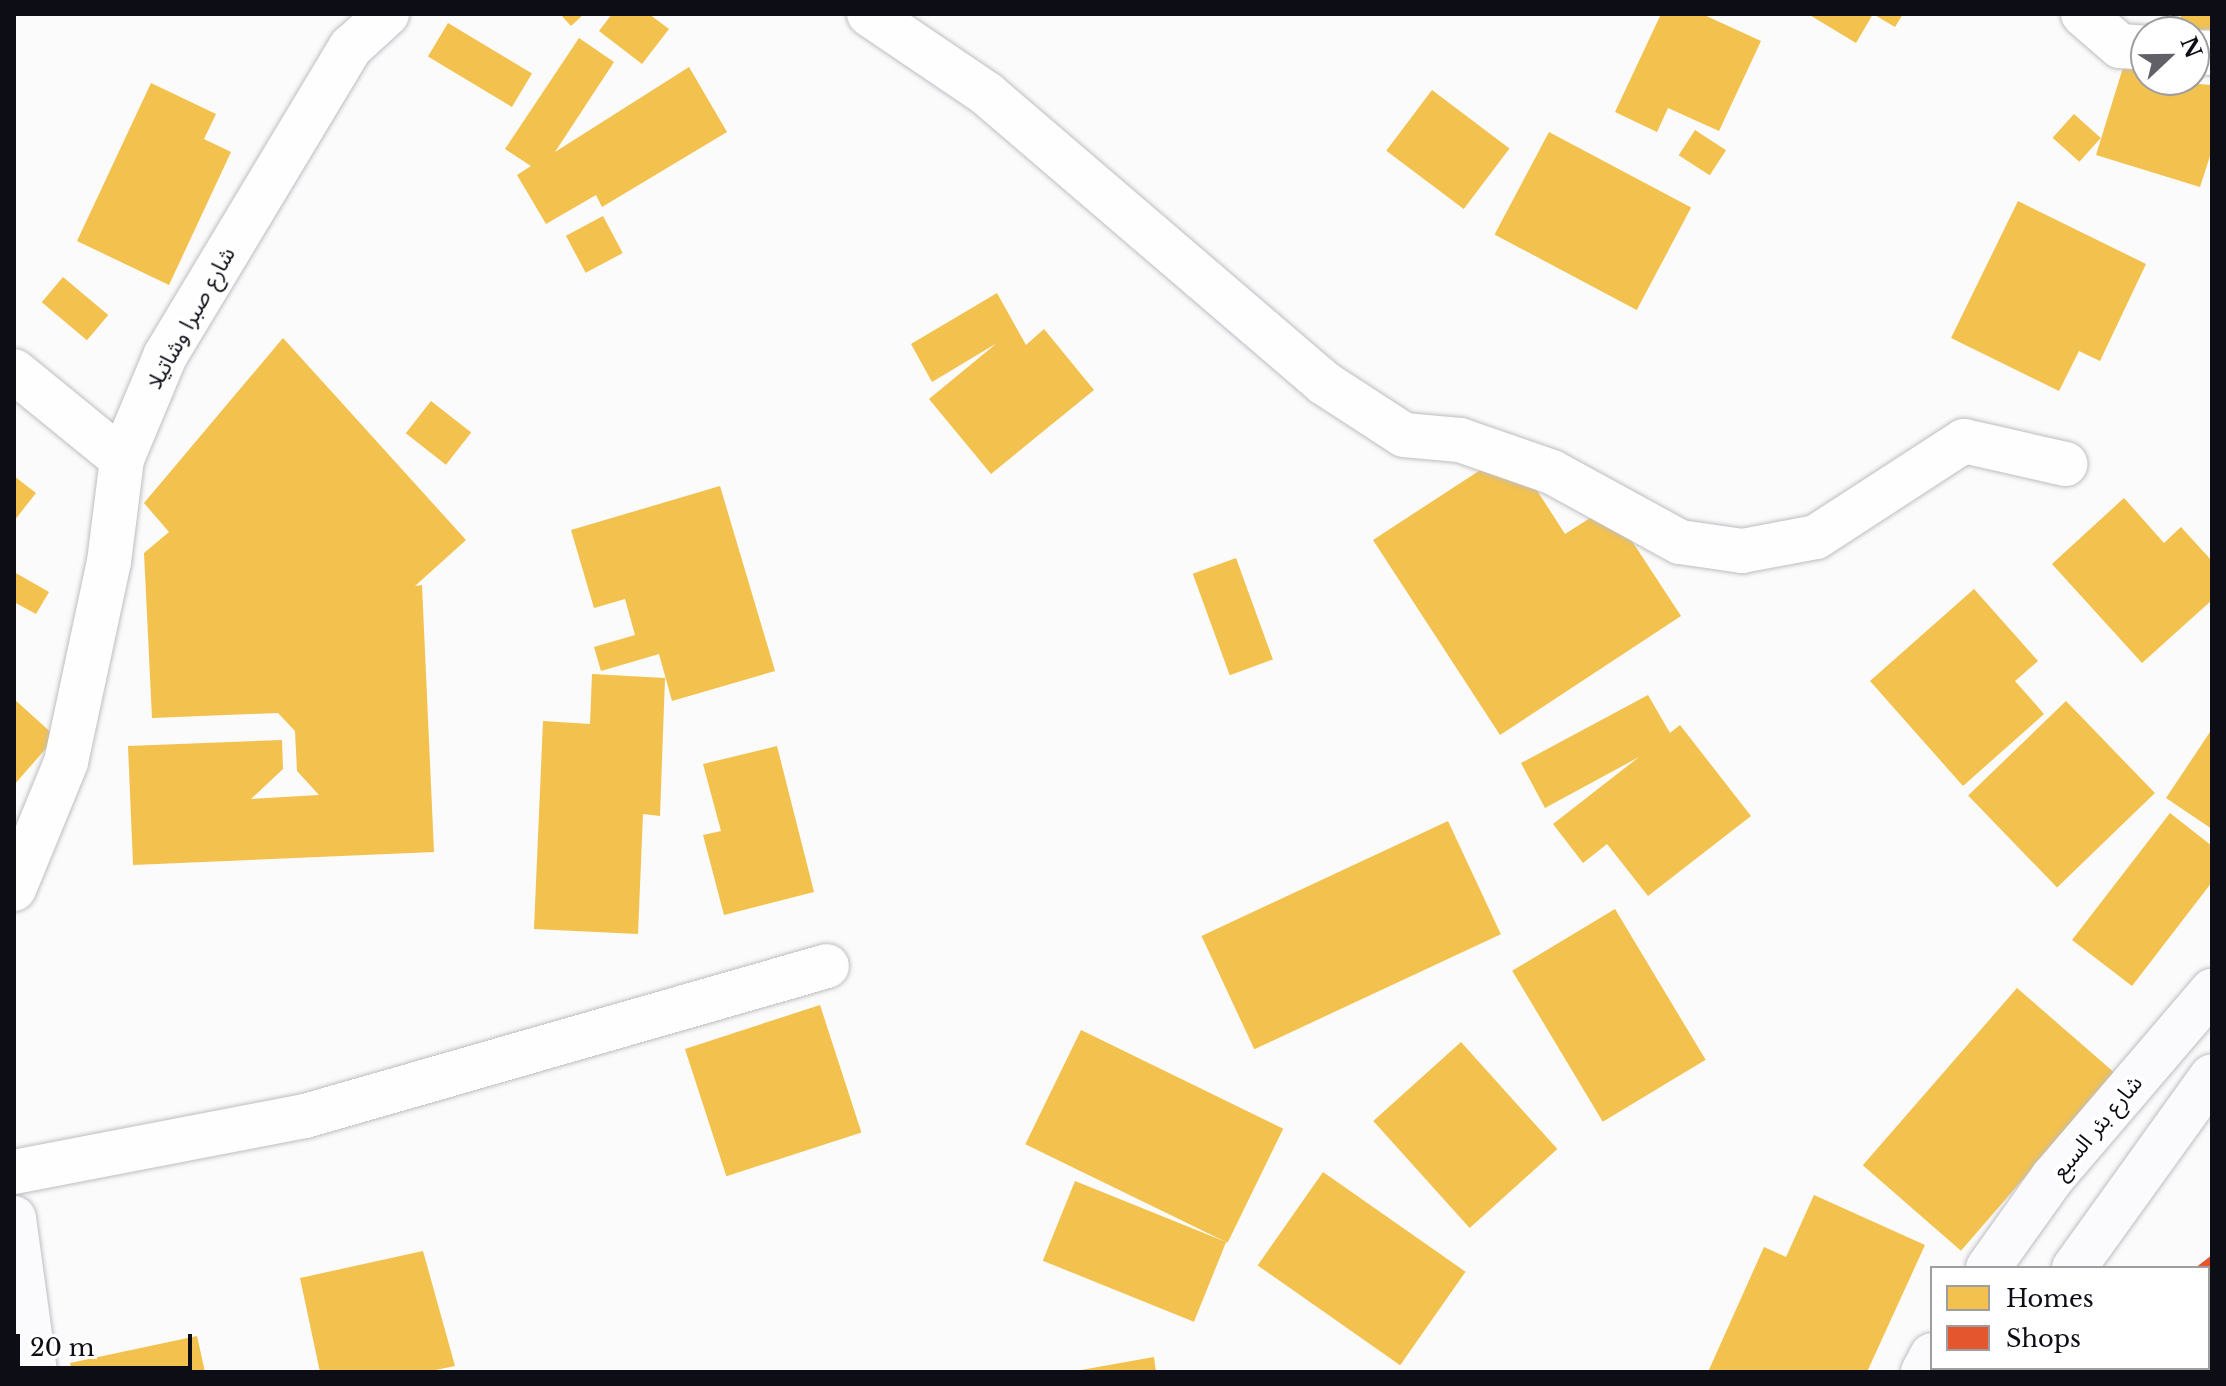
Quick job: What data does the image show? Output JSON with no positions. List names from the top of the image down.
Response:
{
  "streets": {
    "street": ["شارع صبرا وشاتيلا", "شارع بئر السبع"]
  },
  "legend": ["Homes", "Shops"],
  "scale_bar": "20 m",
  "north": "right"
}
